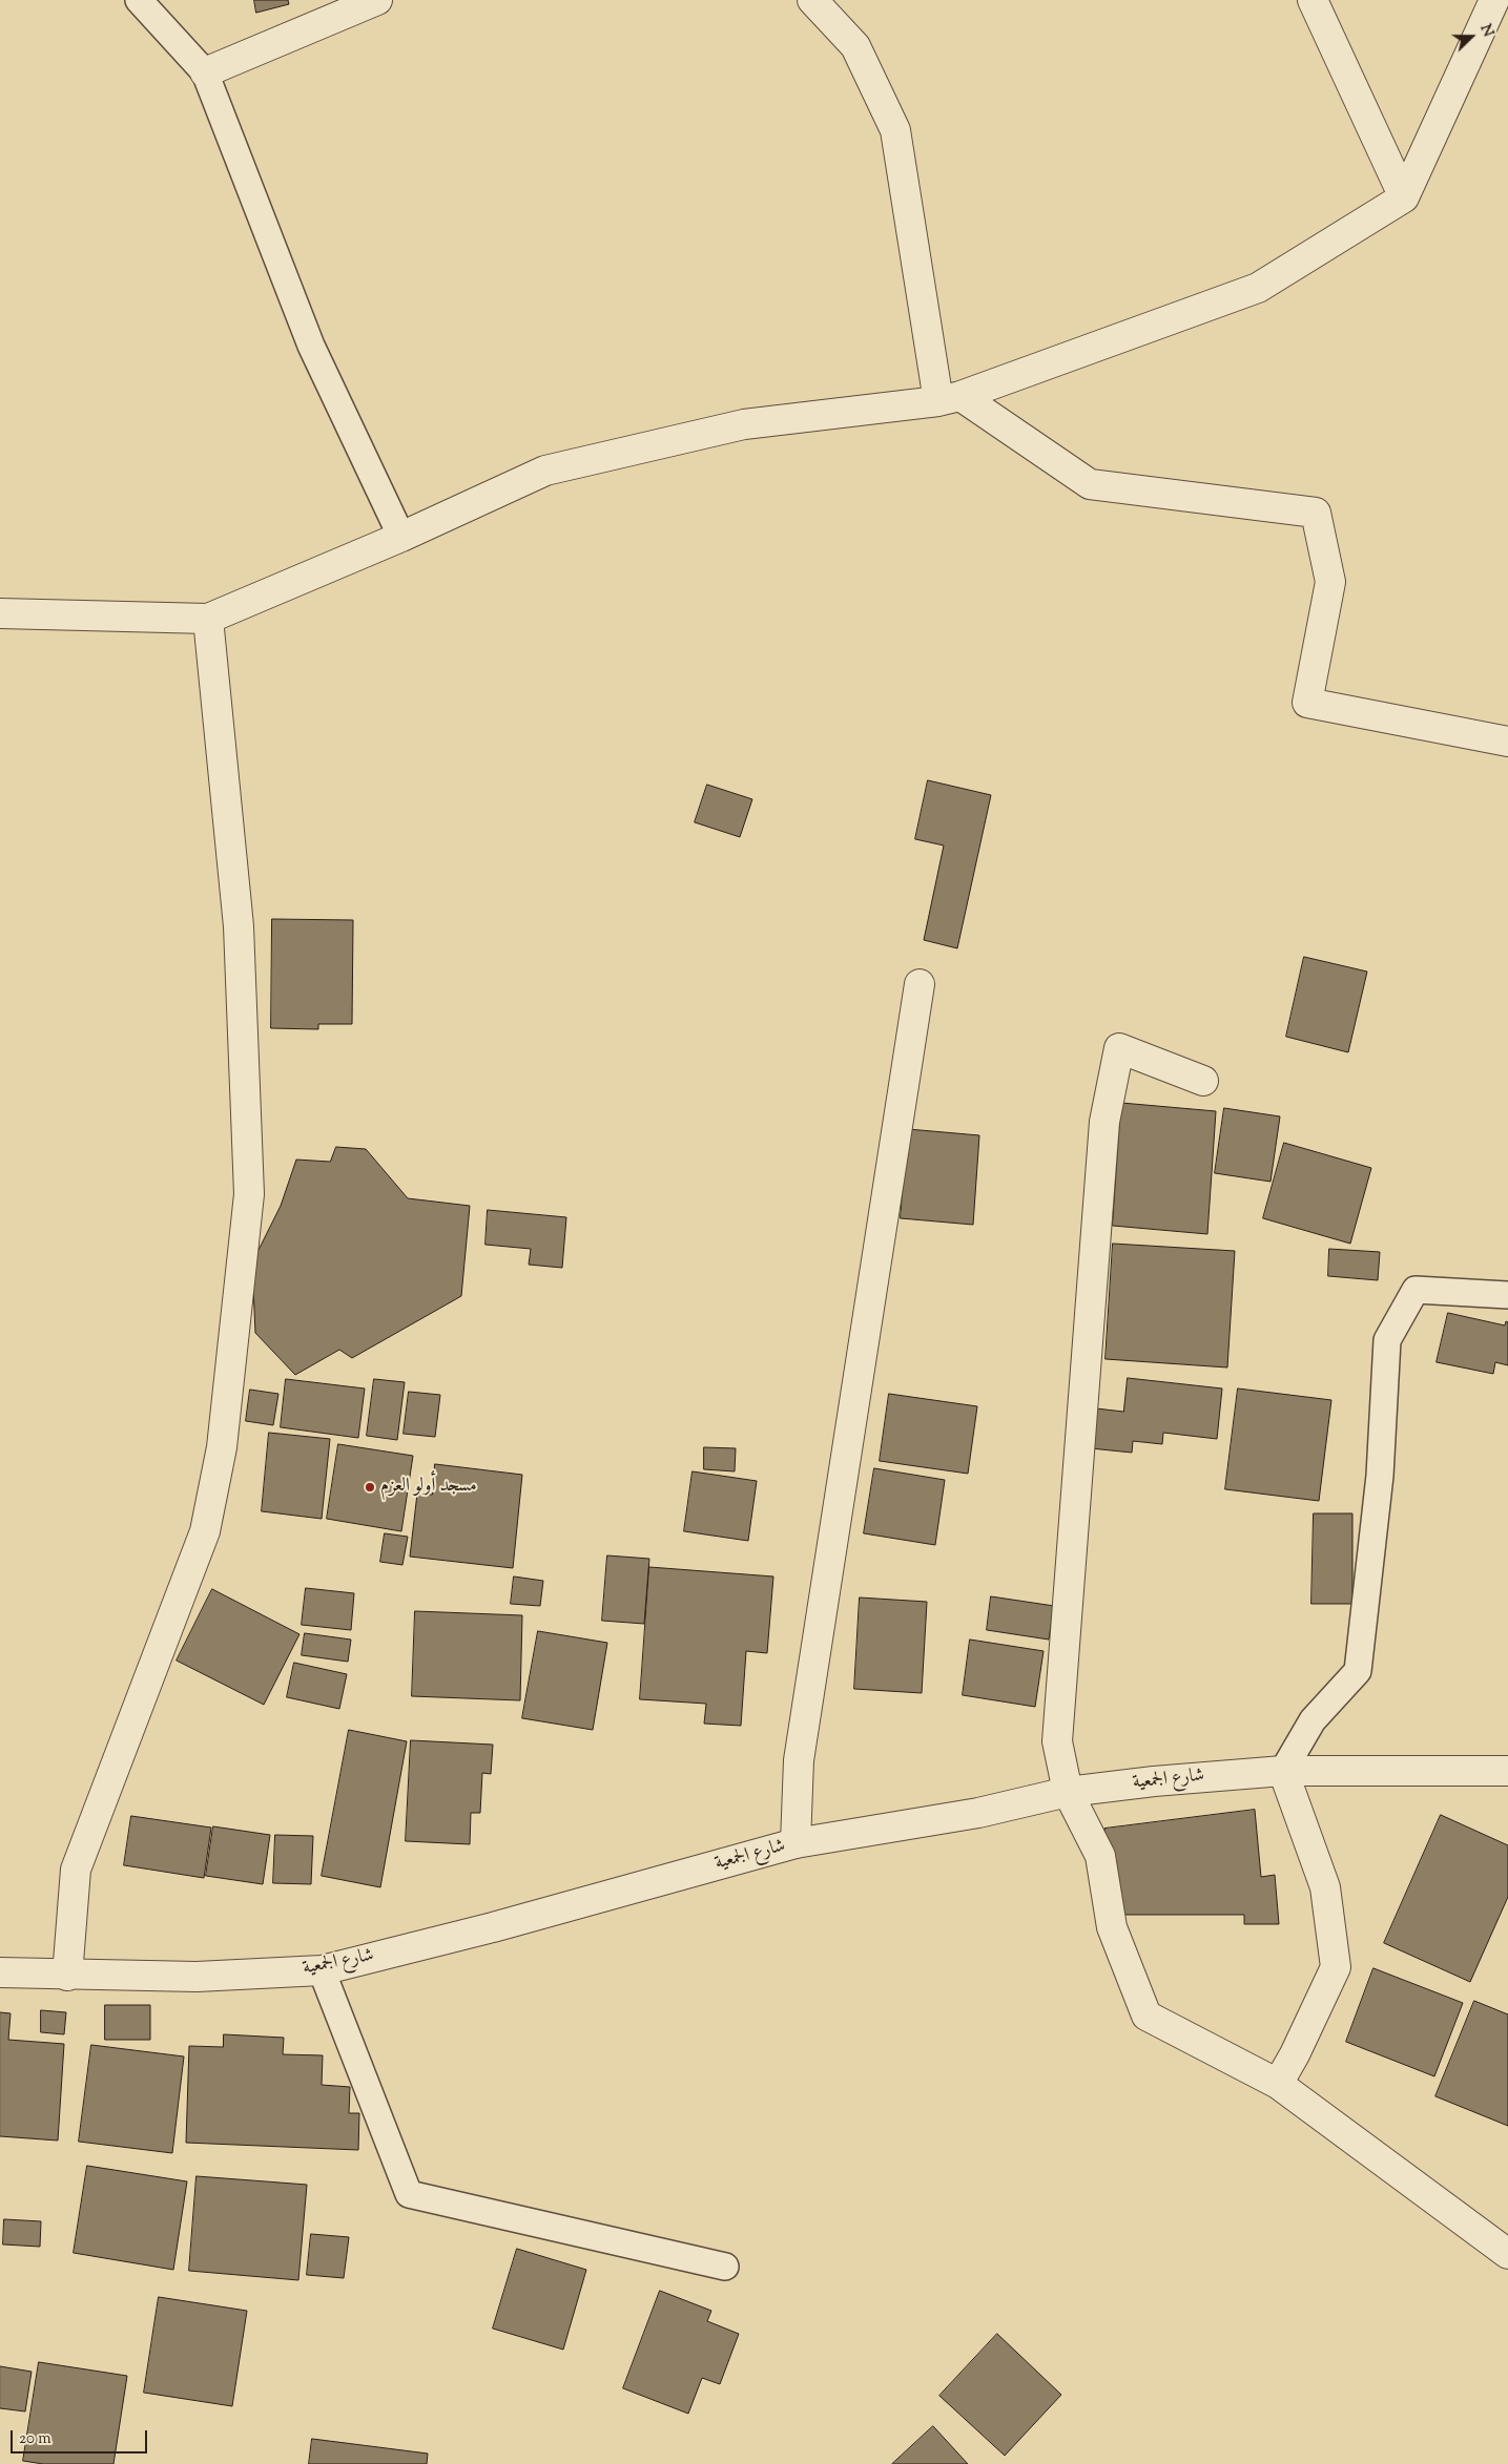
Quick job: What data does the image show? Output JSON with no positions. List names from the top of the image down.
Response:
{
  "streets": {
    "street": ["شارع الجمعية"]
  },
  "places": ["مسجد أولو العزم"],
  "scale_bar": "20 m",
  "north": "right"
}
